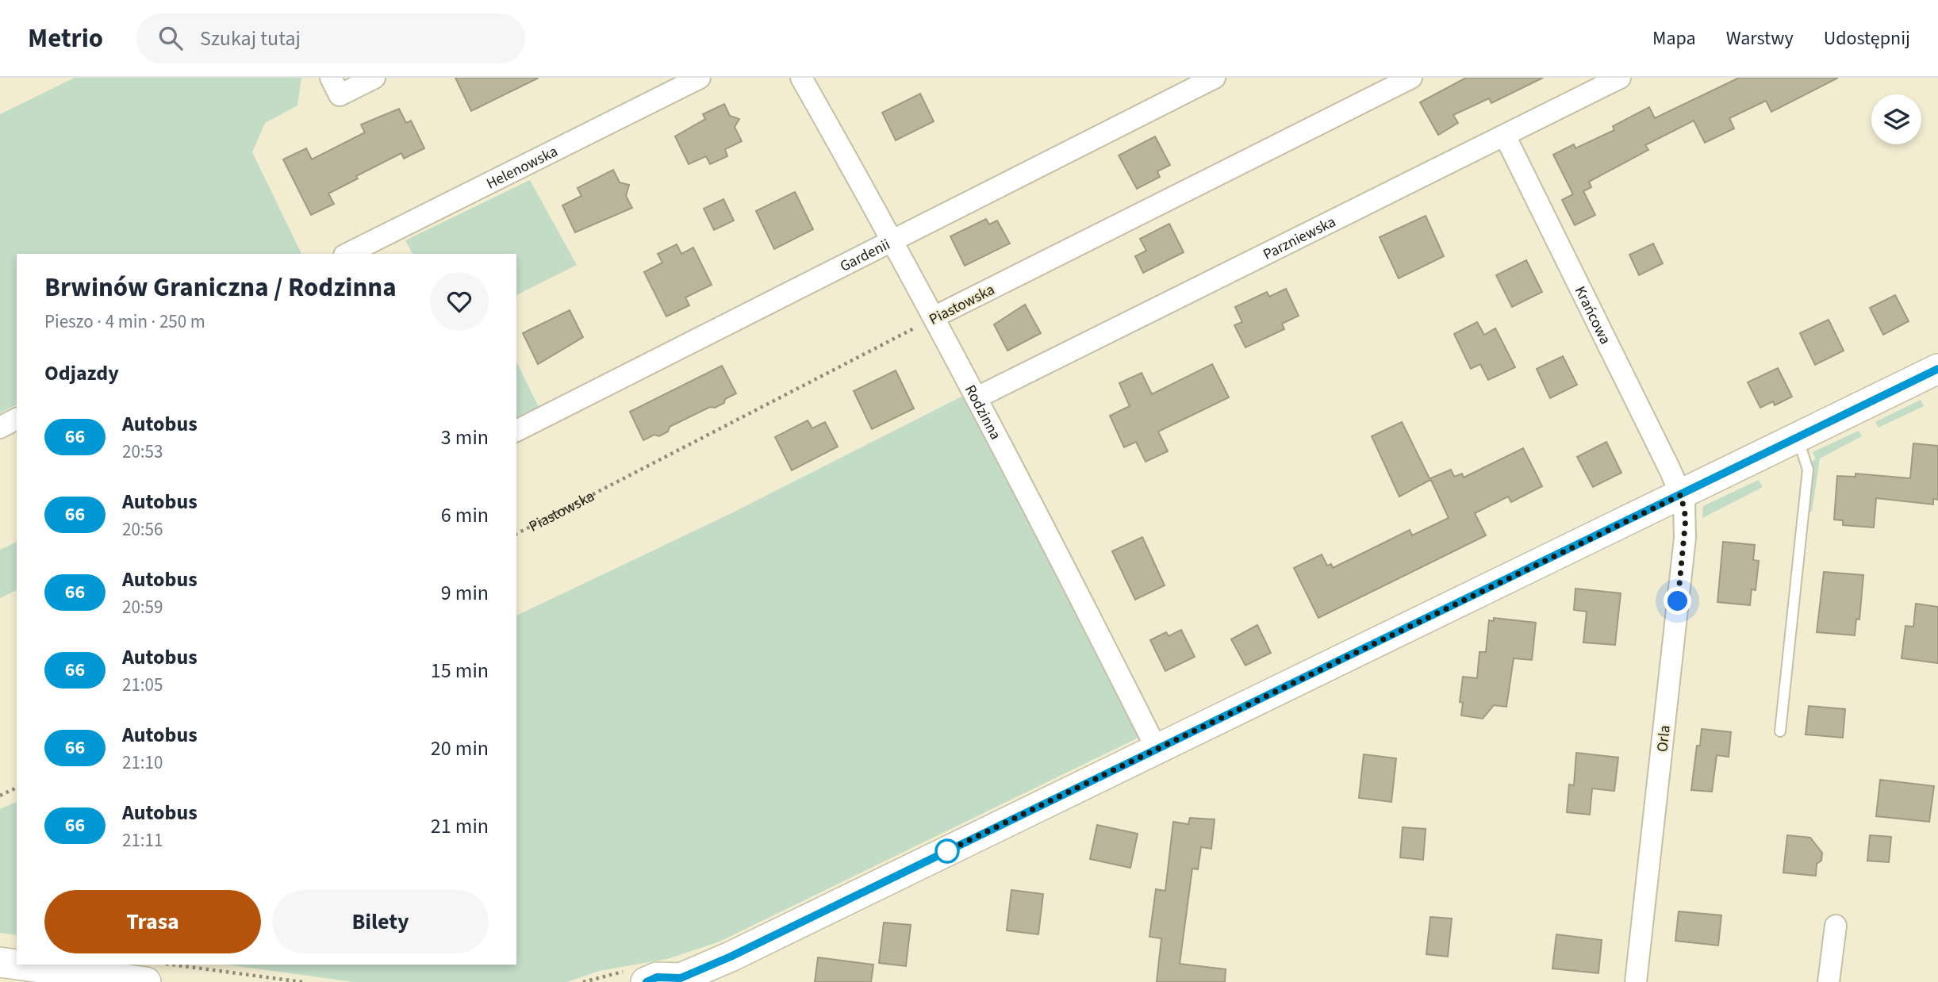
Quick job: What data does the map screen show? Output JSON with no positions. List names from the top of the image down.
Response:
{
  "streets": {
    "street": [
      "Helenowska",
      "Parzniewska",
      "Gardenii",
      "Piastowska",
      "Krańcowa",
      "Rodzinna",
      "Orla"
    ]
  },
  "crossings": [
    ["Parzniewska", "Krańcowa"],
    ["Parzniewska", "Rodzinna"],
    ["Gardenii", "Rodzinna"],
    ["Piastowska", "Rodzinna"],
    ["Krańcowa", "Orla"]
  ],
  "lines": ["bus line 66"],
  "page": {
    "header": "Metrio",
    "search": "Szukaj tutaj",
    "nav": ["Mapa", "Warstwy", "Udostępnij"],
    "heading": [
      ["Brwinów Graniczna / Rodzinna", "Pieszo · 4 min · 250 m"],
      "Odjazdy"
    ],
    "list": [
      {
        "mark": "66",
        "name": "Autobus",
        "note": "20:53",
        "value": "3 min"
      },
      {
        "mark": "66",
        "name": "Autobus",
        "note": "20:56",
        "value": "6 min"
      },
      {
        "mark": "66",
        "name": "Autobus",
        "note": "20:59",
        "value": "9 min"
      },
      {
        "mark": "66",
        "name": "Autobus",
        "note": "21:05",
        "value": "15 min"
      },
      {
        "mark": "66",
        "name": "Autobus",
        "note": "21:10",
        "value": "20 min"
      },
      {
        "mark": "66",
        "name": "Autobus",
        "note": "21:11",
        "value": "21 min"
      }
    ],
    "buttons": ["Trasa", "Bilety"]
  }
}
